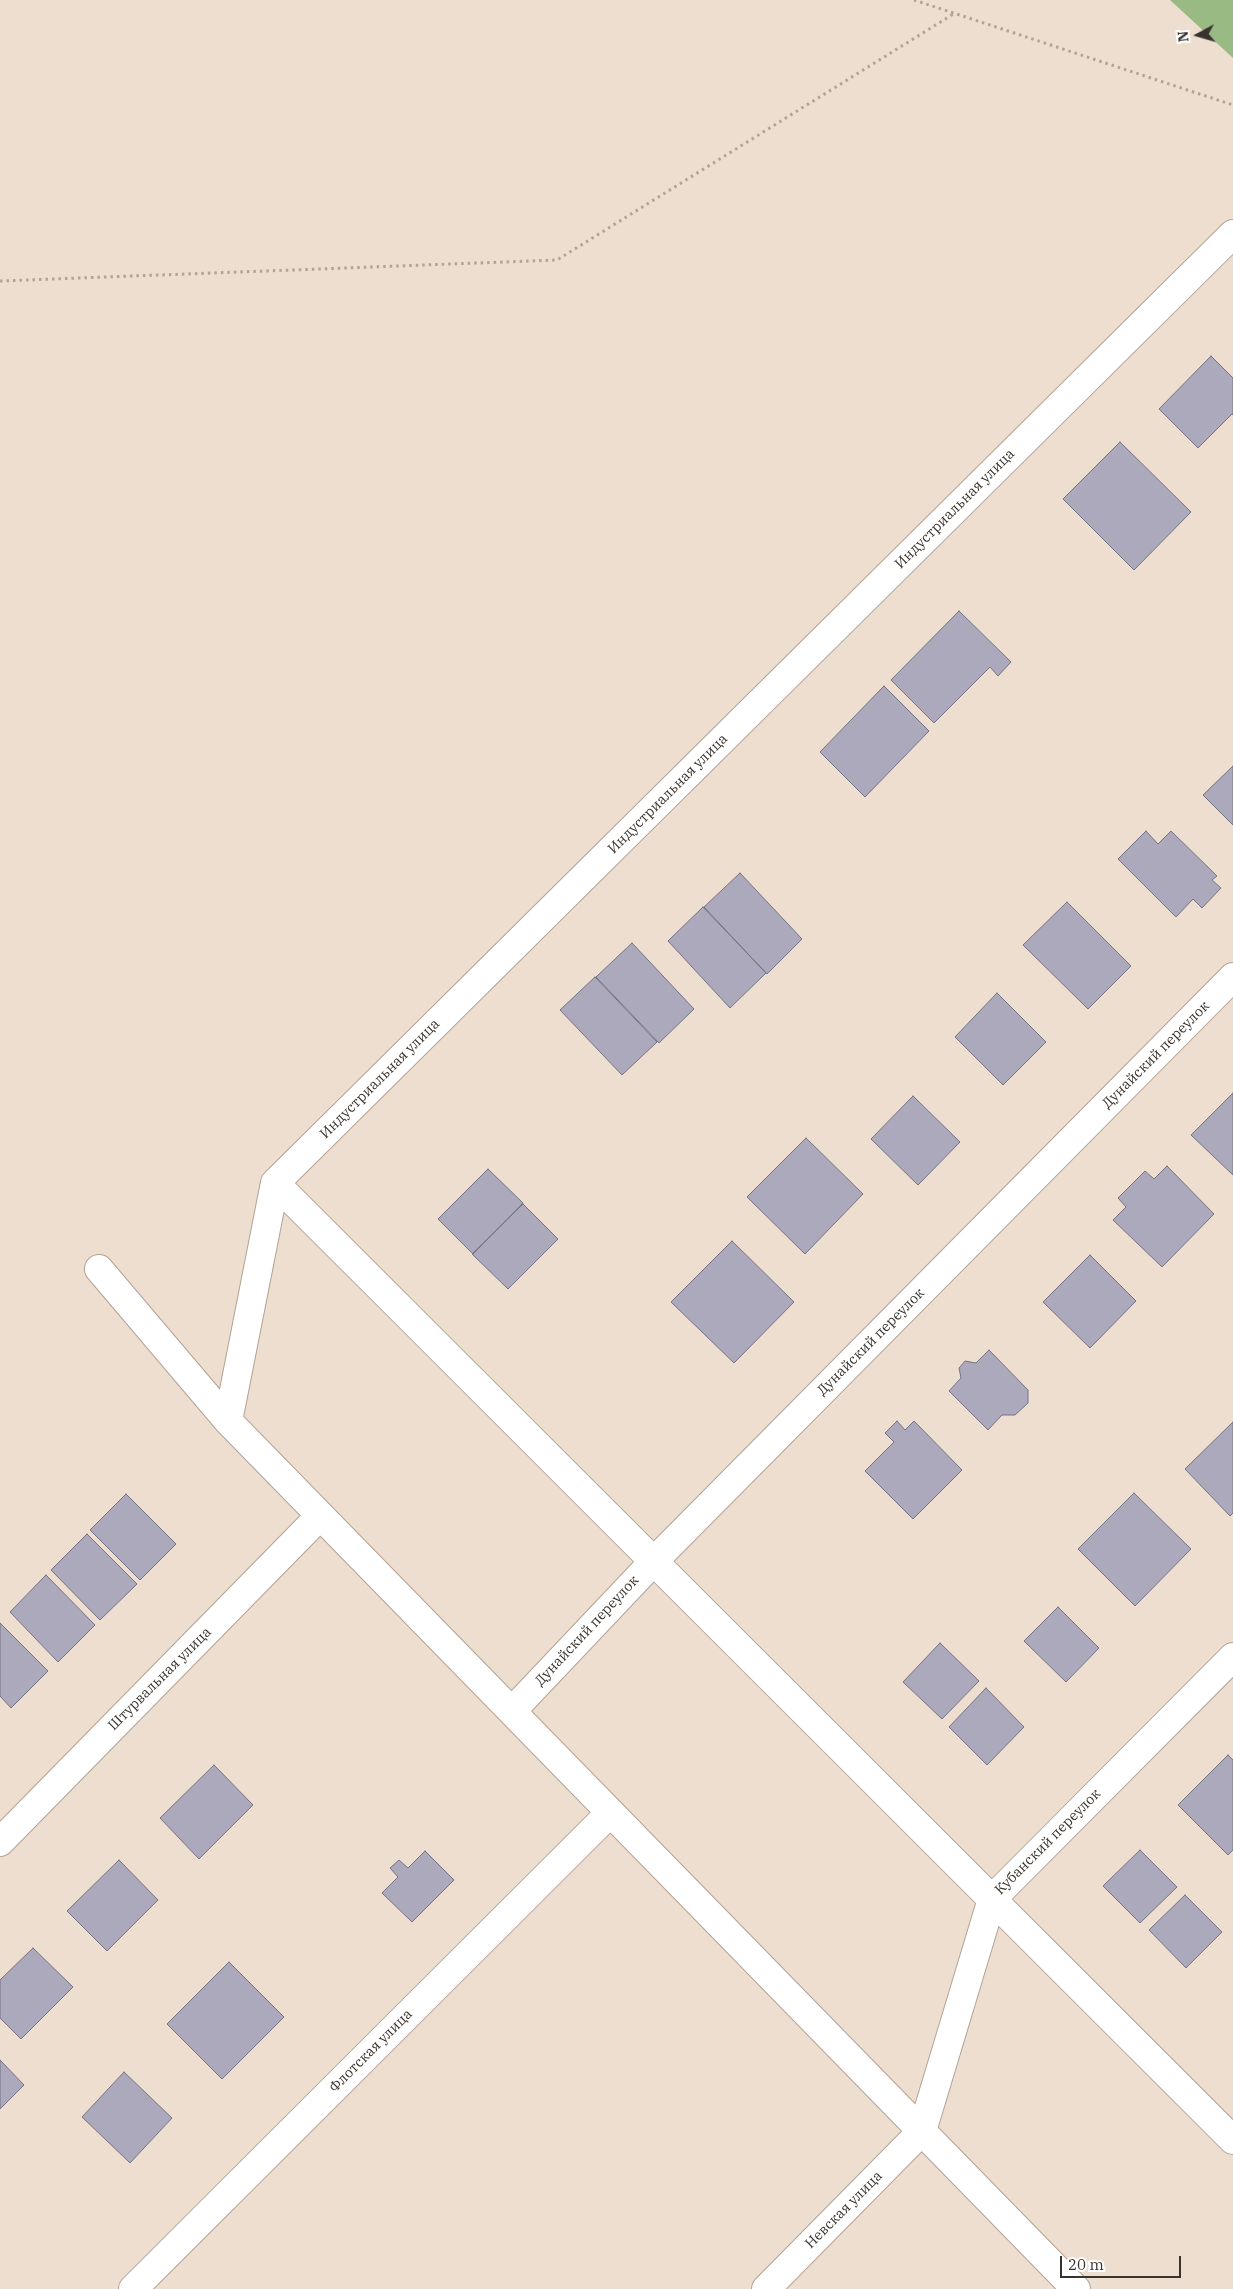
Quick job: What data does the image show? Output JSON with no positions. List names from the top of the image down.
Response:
{
  "streets": {
    "street": [
      "Индустриальная улица",
      "Дунайский переулок",
      "Штурвальная улица",
      "Кубанский переулок",
      "Флотская улица",
      "Невская улица"
    ]
  },
  "crossings": [
    ["Кубанский переулок", "Невская улица"]
  ],
  "scale_bar": "20 m",
  "north": "left"
}
